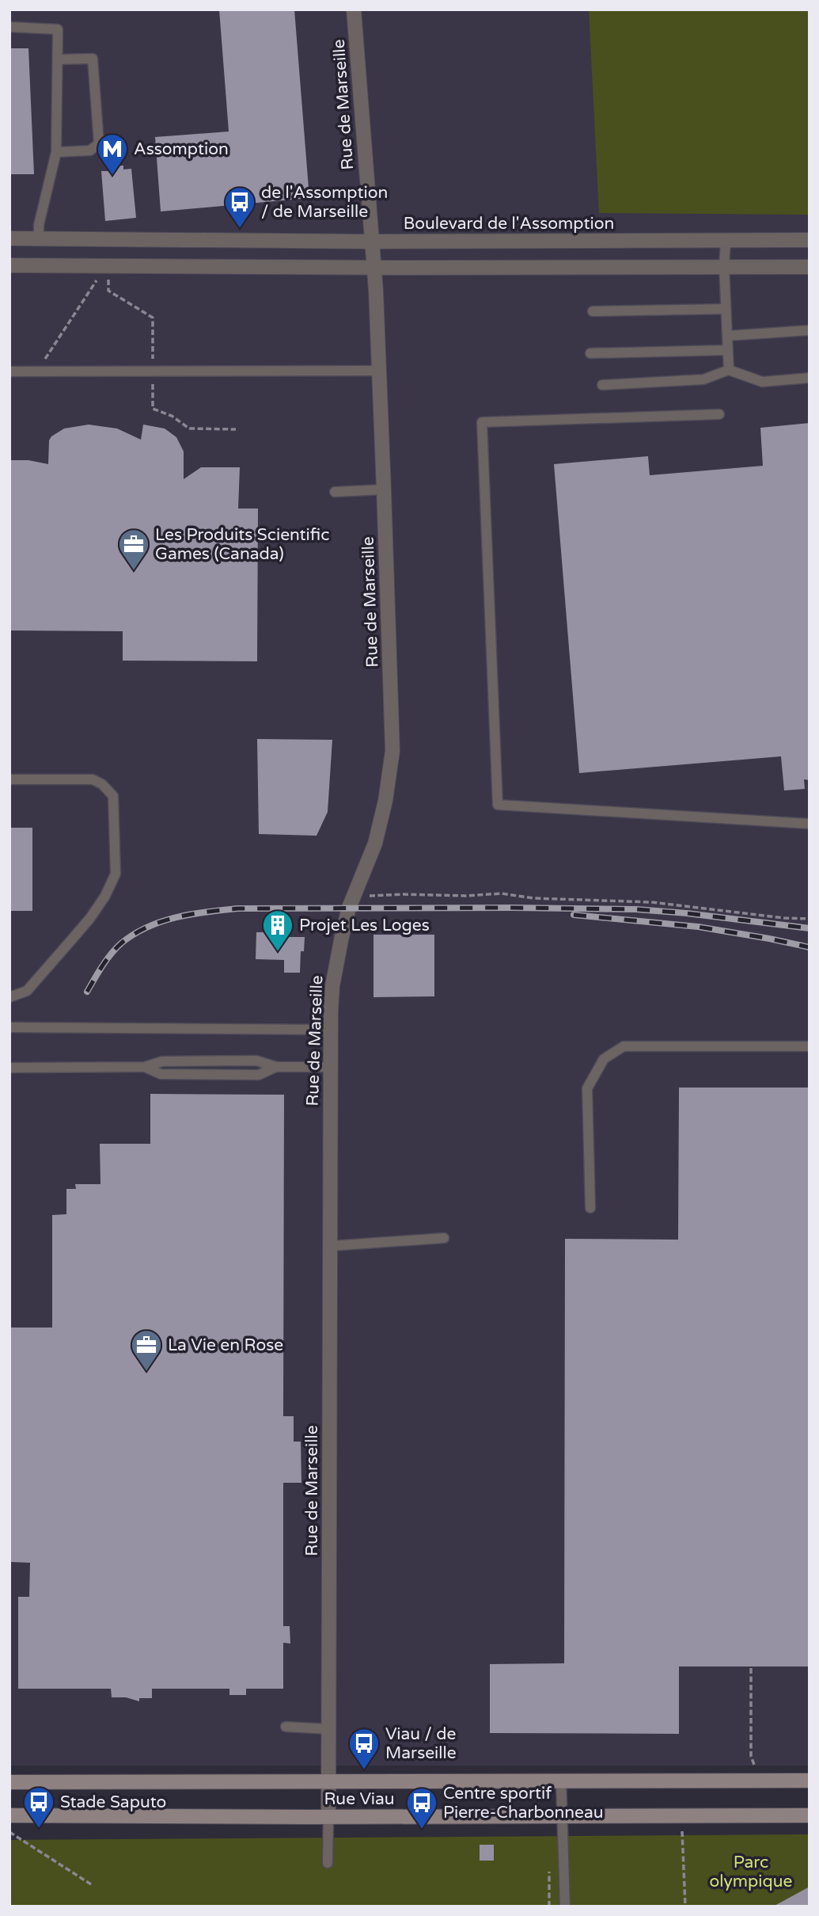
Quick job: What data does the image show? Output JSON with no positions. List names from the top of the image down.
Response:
{
  "streets": {
    "main road": ["Rue Viau"],
    "street": ["Rue de Marseille", "Boulevard de l'Assomption"]
  },
  "crossings": [
    ["Rue de Marseille", "Boulevard de l'Assomption"],
    ["Rue de Marseille", "Rue Viau"]
  ],
  "parks": ["Parc olympique"],
  "places": {
    "metro station": ["Assomption"],
    "bus stop": [
      "de l'Assomption / de Marseille",
      "Viau / de Marseille",
      "Stade Saputo",
      "Centre sportif Pierre-Charbonneau"
    ],
    "office": ["Les Produits Scientific Games (Canada)", "La Vie en Rose"],
    "building": ["Projet Les Loges"]
  }
}
